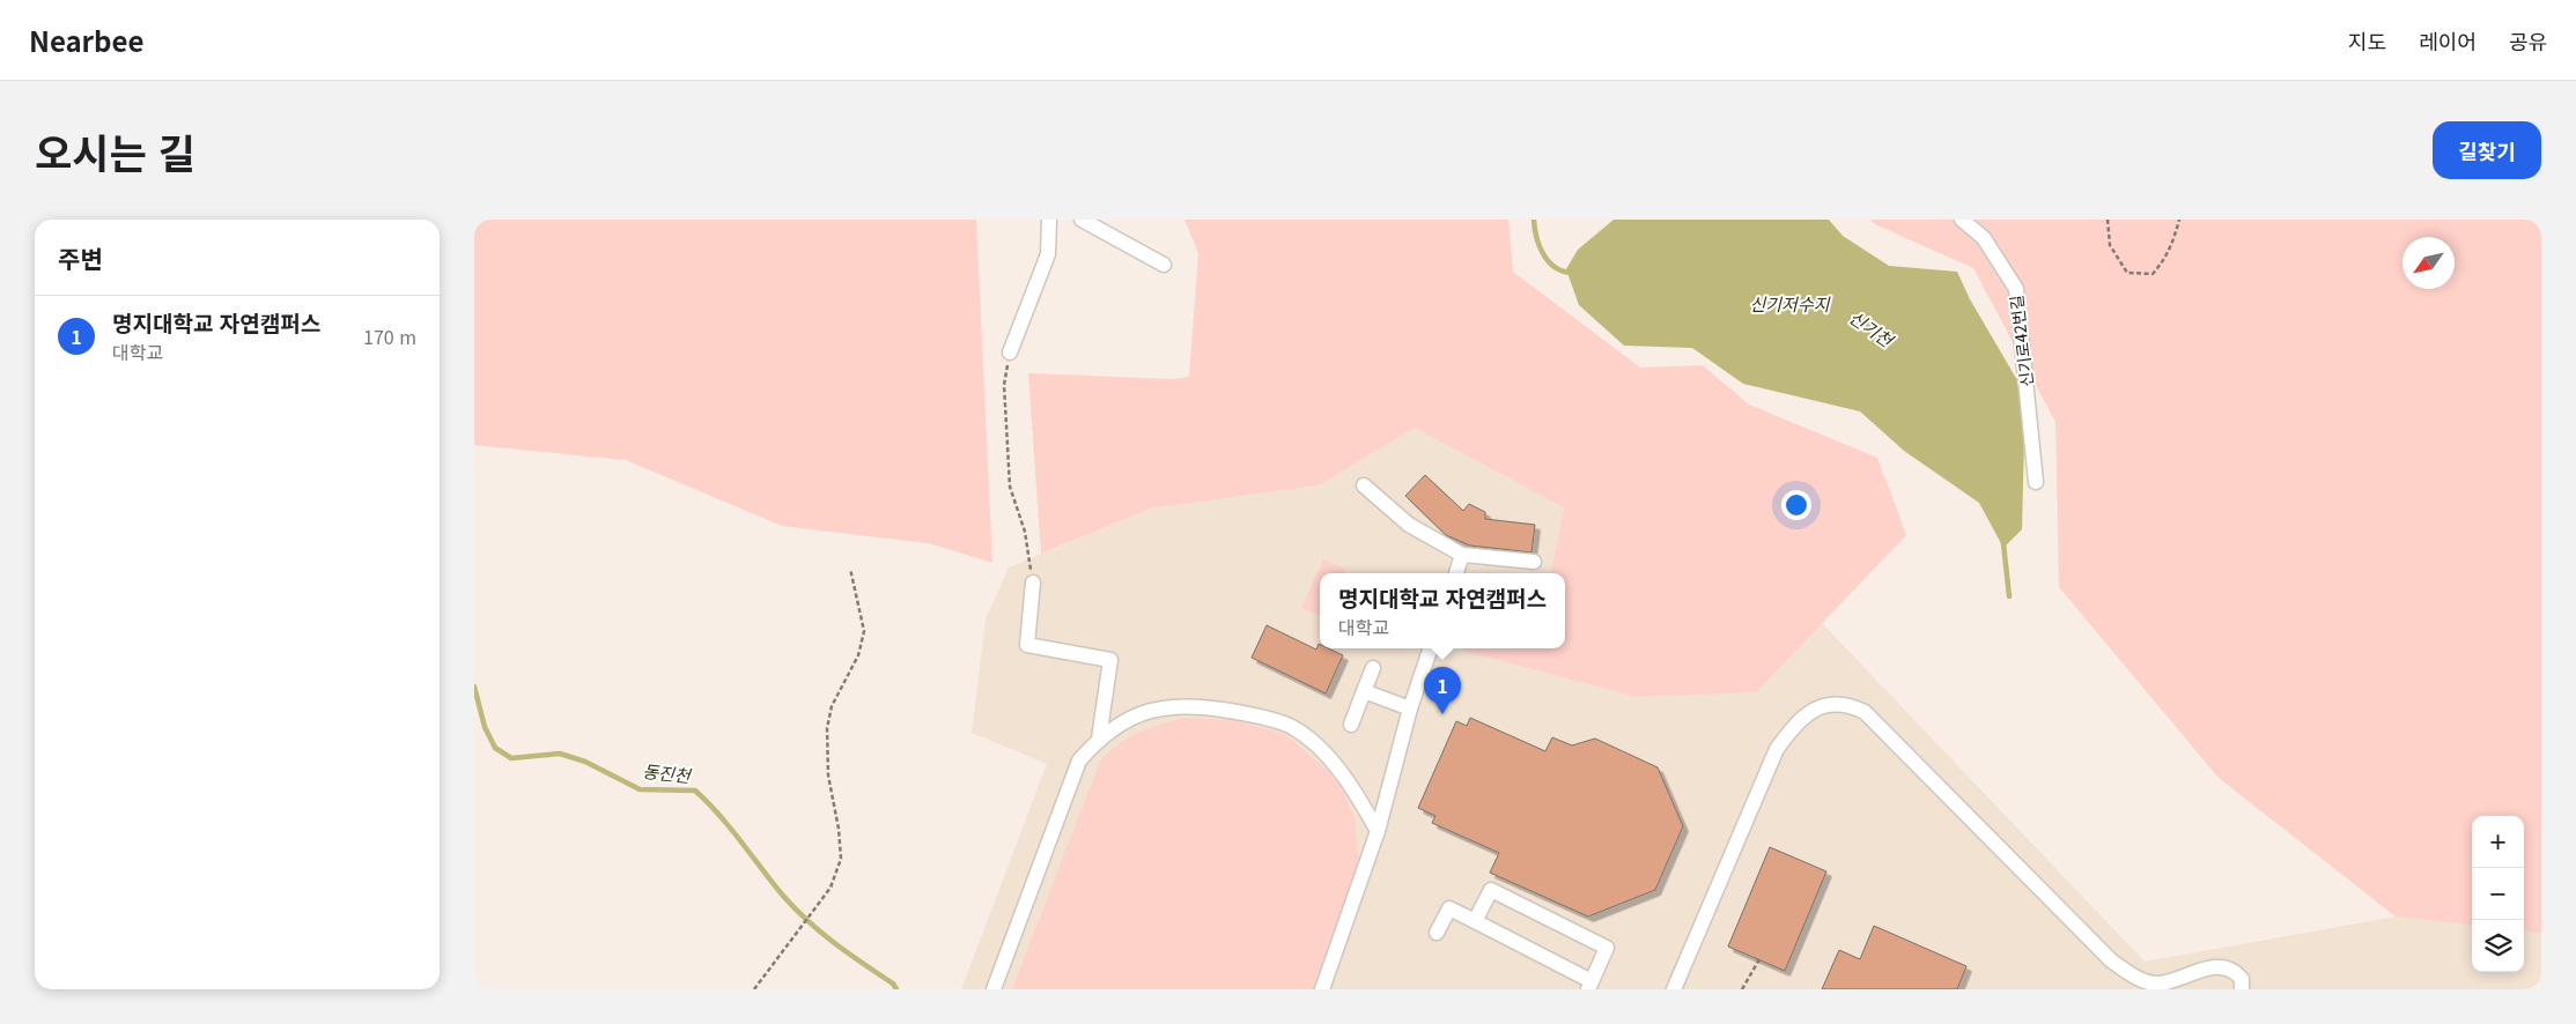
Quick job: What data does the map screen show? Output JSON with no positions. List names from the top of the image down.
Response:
{
  "streets": {
    "street": ["신기로42번길"]
  },
  "water": ["신기저수지", "신기천", "동진천"],
  "north": "bottom left",
  "page": {
    "header": "Nearbee",
    "nav": ["지도", "레이어", "공유"],
    "title": "오시는 길",
    "buttons": "길찾기",
    "heading": "주변",
    "list": [
      {
        "mark": "1",
        "name": "명지대학교 자연캠퍼스",
        "note": "대학교",
        "value": "170 m"
      }
    ],
    "popup": ["명지대학교 자연캠퍼스", "대학교"],
    "pins": "1",
    "map_buttons": ["+", "−"]
  }
}
